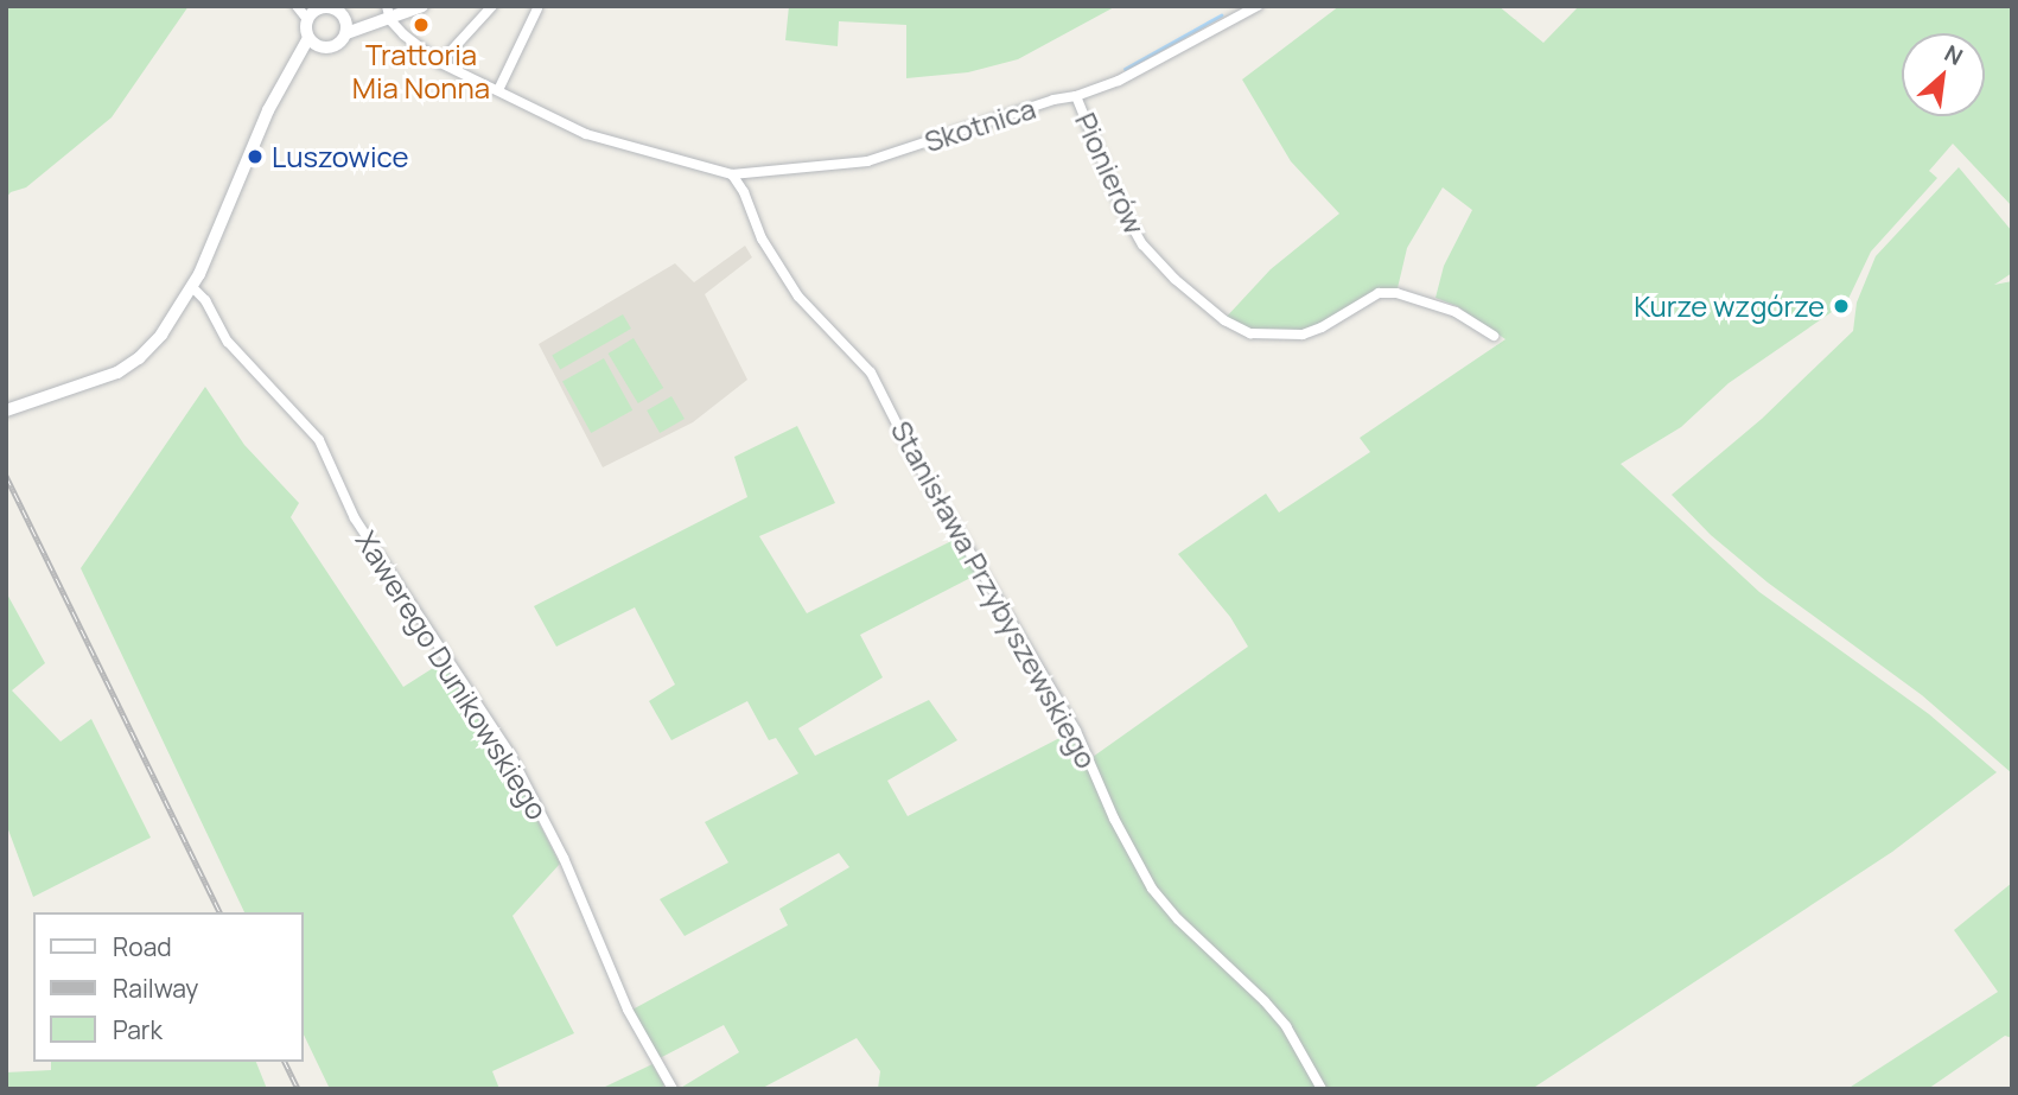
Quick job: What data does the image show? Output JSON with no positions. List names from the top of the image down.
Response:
{
  "streets": {
    "street": [
      "Skotnica",
      "Pionierów",
      "Stanisława Przybyszewskiego",
      "Xawerego Dunikowskiego"
    ]
  },
  "crossings": [
    ["Skotnica", "Pionierów"],
    ["Skotnica", "Stanisława Przybyszewskiego"]
  ],
  "places": ["Trattoria Mia Nonna", "Luszowice", "Kurze wzgórze"],
  "legend": ["Road", "Railway", "Park"],
  "north": "top right"
}
